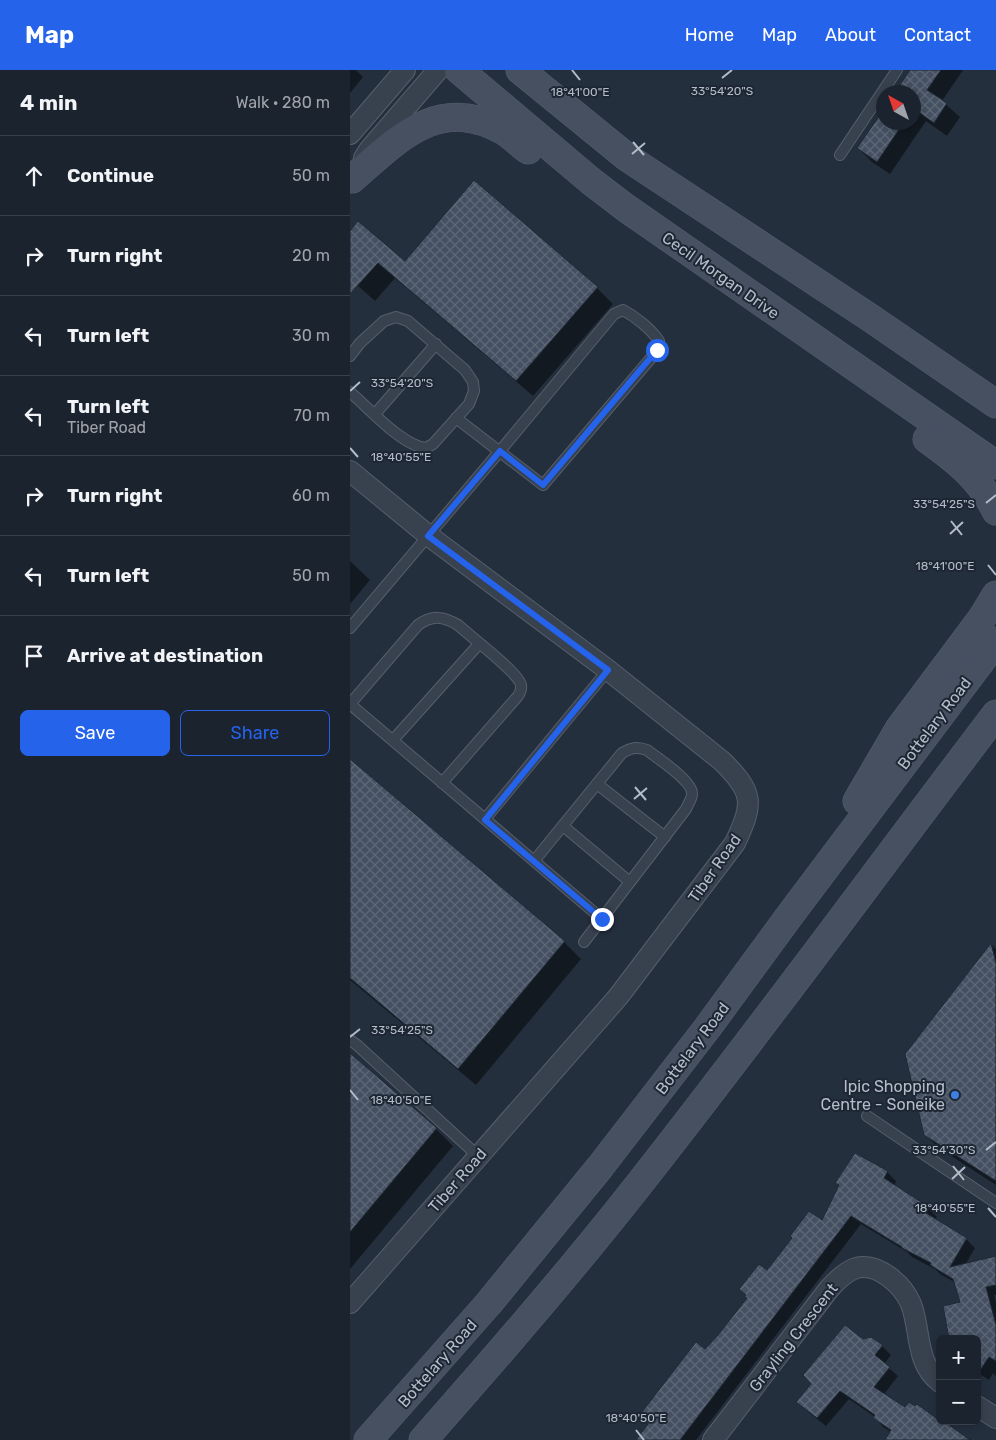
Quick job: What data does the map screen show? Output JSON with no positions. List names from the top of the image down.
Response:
{
  "streets": {
    "main road": ["Cecil Morgan Drive", "Bottelary Road"],
    "street": ["Tiber Road", "Grayling Crescent"]
  },
  "places": ["Ipic Shopping Centre - Soneike"],
  "north": "top left",
  "page": {
    "header": "Map",
    "nav": [
      "Home",
      "Map",
      "About",
      "Contact"
    ],
    "heading": ["4 min", "Walk · 280 m"],
    "list": [
      ["Continue", "50 m"],
      ["Turn right", "20 m"],
      ["Turn left", "30 m"],
      ["Turn left", "Tiber Road", "70 m"],
      ["Turn right", "60 m"],
      ["Turn left", "50 m"],
      "Arrive at destination"
    ],
    "buttons": ["Save", "Share"],
    "map_buttons": ["+", "−"]
  },
  "coordinates": [
    "33°54'20\"S",
    "18°41'00\"E",
    "18°40'55\"E",
    "33°54'25\"S",
    "18°40'50\"E",
    "33°54'30\"S"
  ]
}
